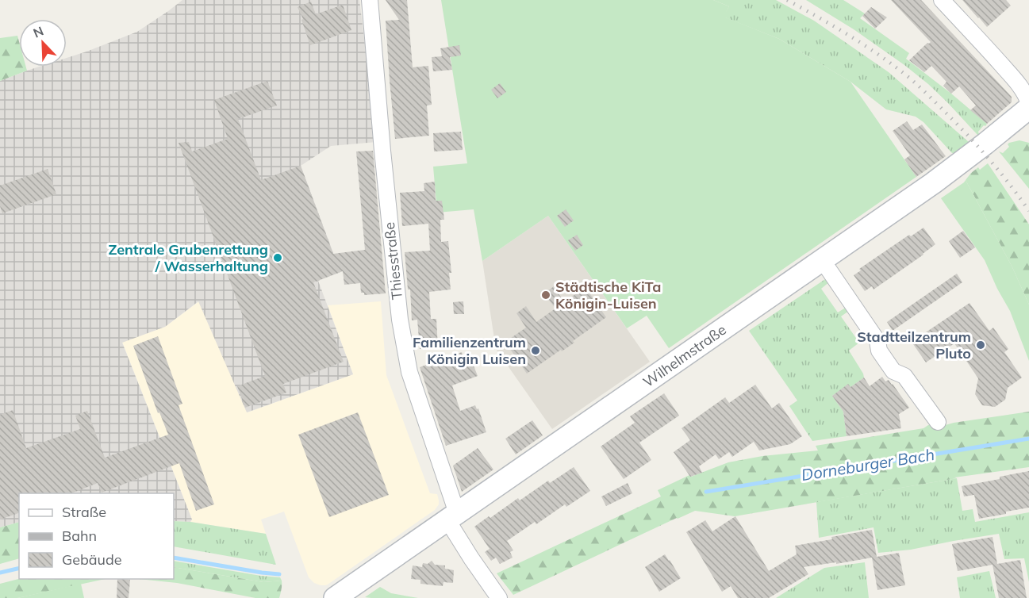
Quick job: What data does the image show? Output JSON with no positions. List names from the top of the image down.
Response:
{
  "streets": {
    "street": ["Thiesstraße", "Wilhelmstraße"]
  },
  "crossings": [
    ["Thiesstraße", "Wilhelmstraße"]
  ],
  "water": ["Dorneburger Bach"],
  "places": [
    "Zentrale Grubenrettung / Wasserhaltung",
    "Städtische KiTa Königin-Luisen",
    "Stadtteilzentrum Pluto",
    "Familienzentrum Königin Luisen"
  ],
  "legend": ["Straße", "Bahn", "Gebäude"],
  "north": "top left"
}
